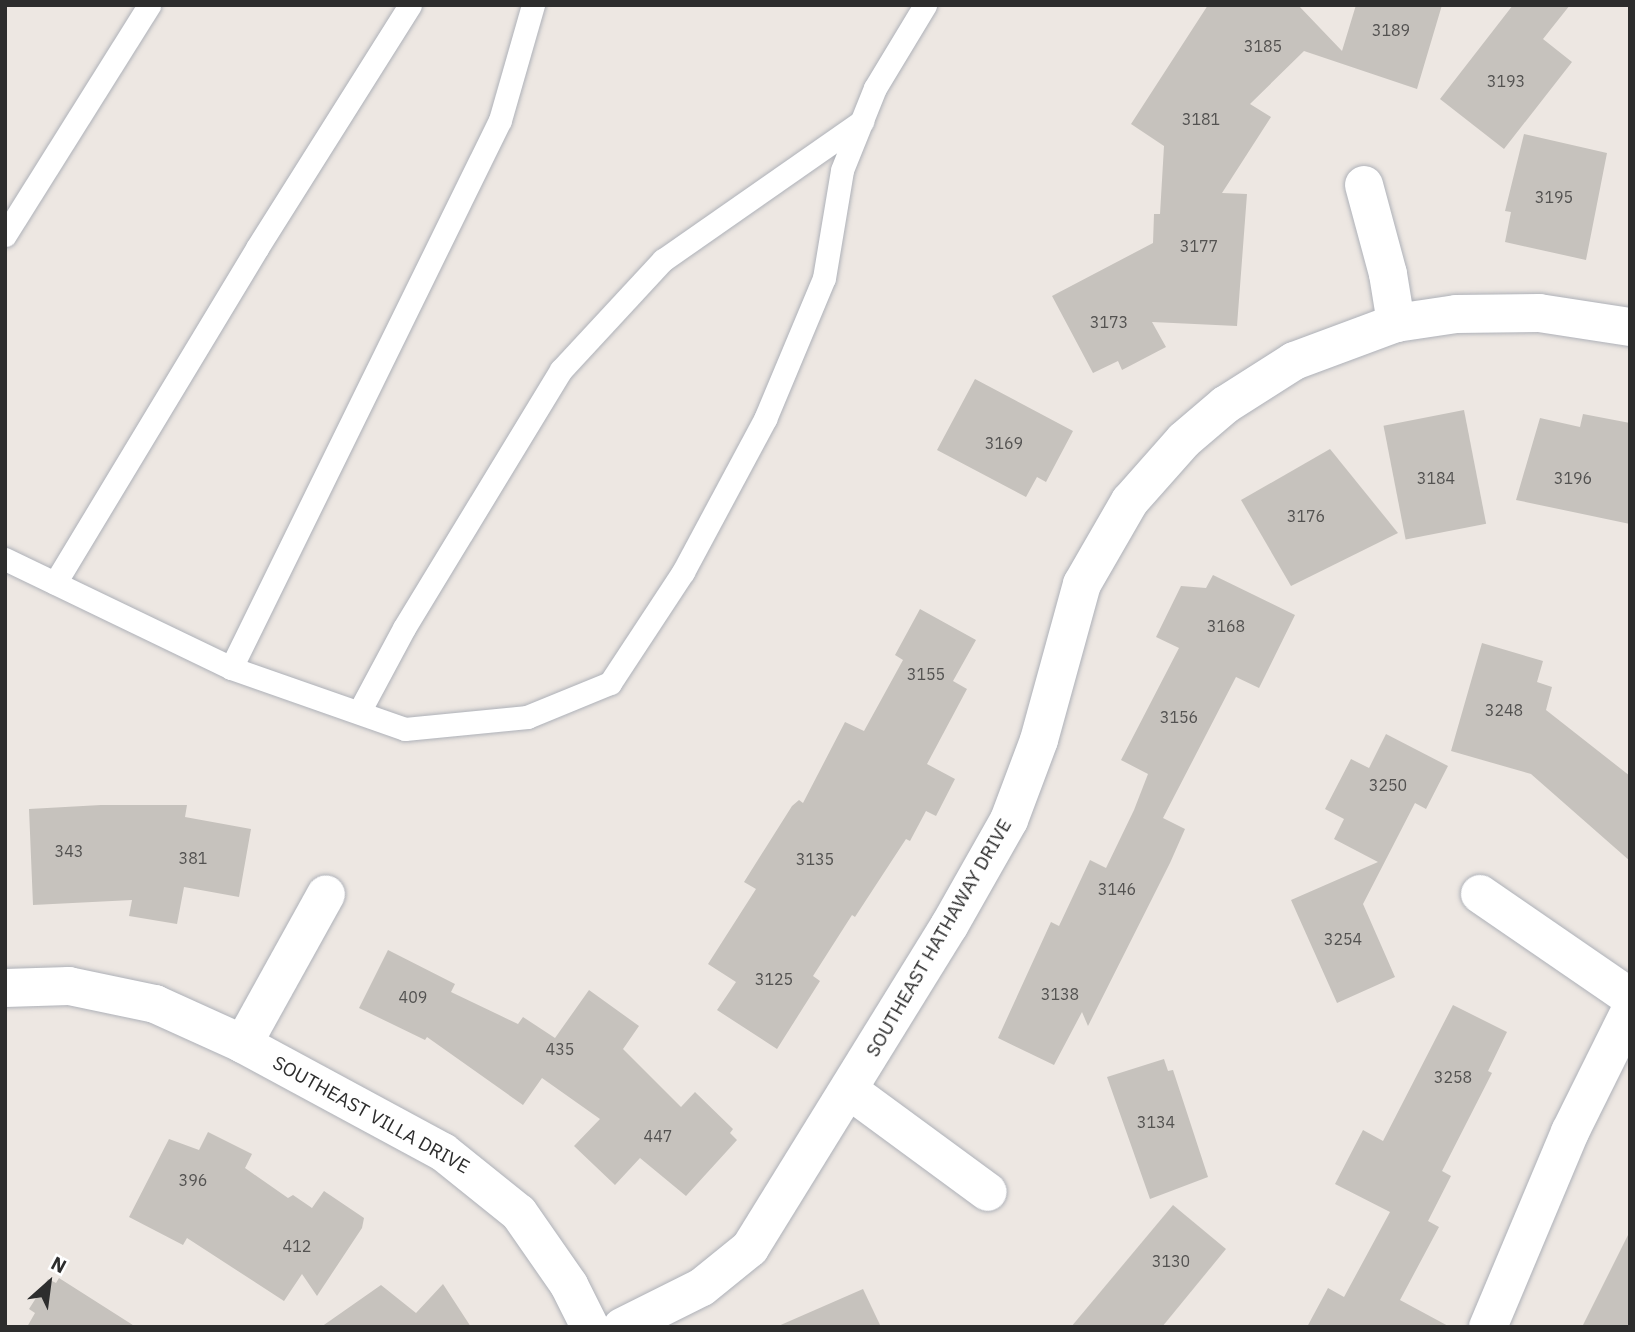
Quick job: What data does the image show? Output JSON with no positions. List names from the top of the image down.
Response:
{
  "streets": {
    "street": ["SOUTHEAST HATHAWAY DRIVE", "SOUTHEAST VILLA DRIVE"]
  },
  "house_numbers": [
    "3189",
    "3185",
    "3193",
    "3181",
    "3195",
    "3177",
    "3173",
    "3169",
    "3184",
    "3196",
    "3176",
    "3168",
    "3155",
    "3248",
    "3156",
    "3250",
    "343",
    "381",
    "3135",
    "3146",
    "3254",
    "3125",
    "3138",
    "409",
    "435",
    "3258",
    "3134",
    "447",
    "396",
    "412",
    "3130"
  ],
  "north": "top right"
}
